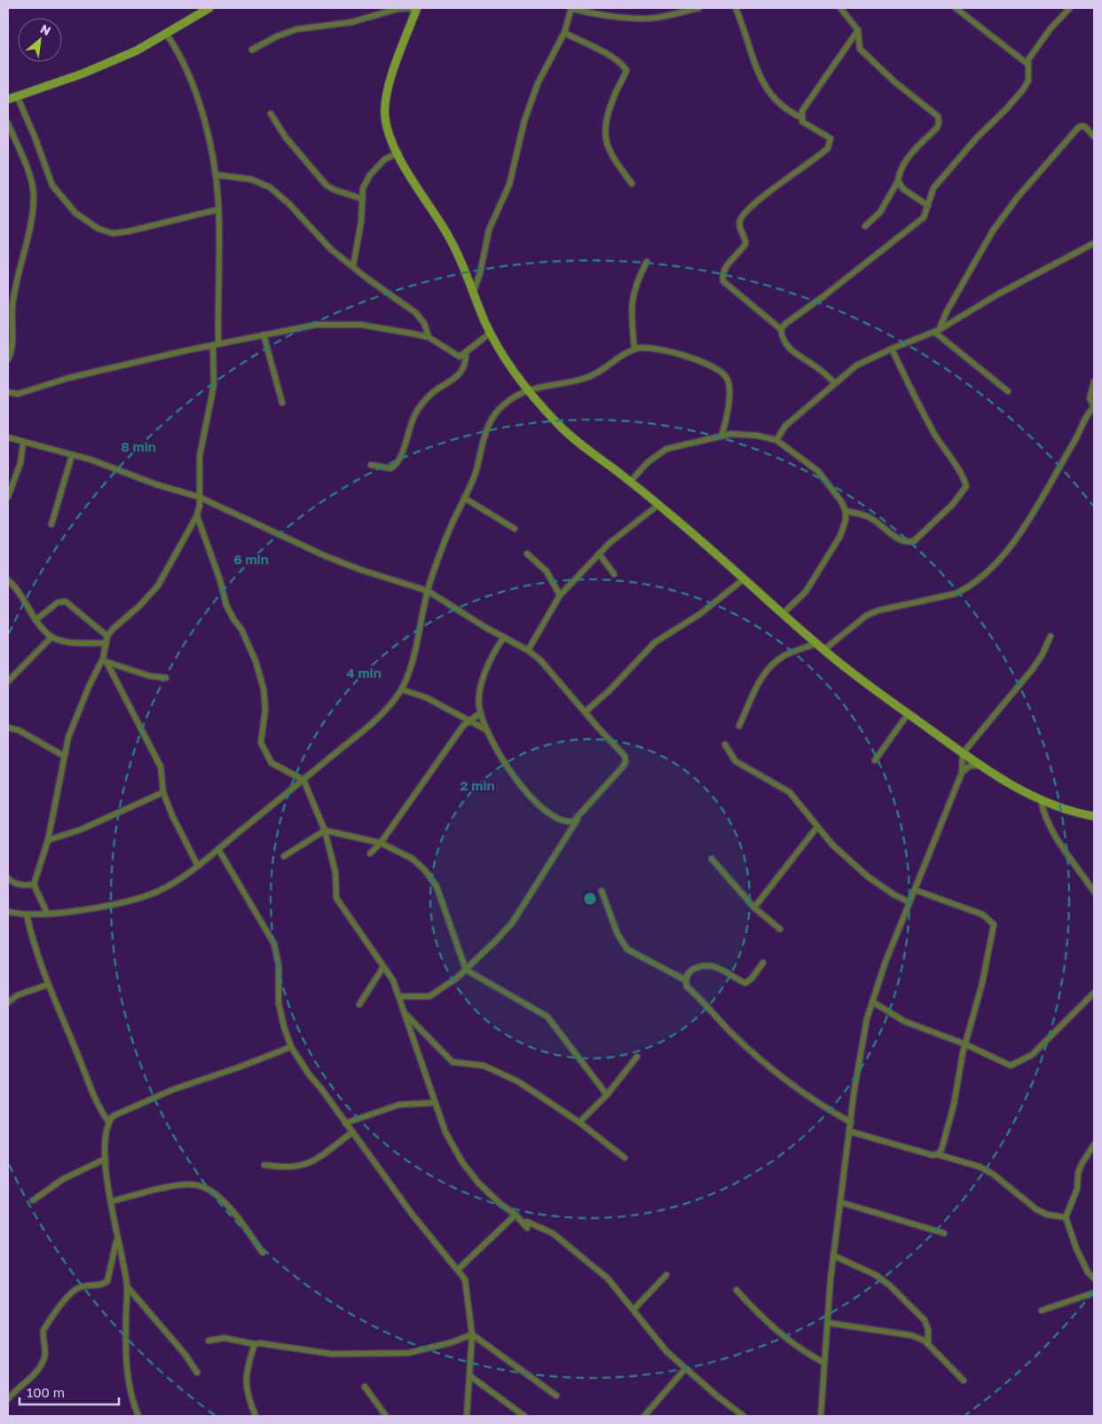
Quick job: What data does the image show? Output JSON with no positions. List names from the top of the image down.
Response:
{
  "scale_bar": "100 m",
  "north": "top right",
  "rings": [
    "8 min",
    "6 min",
    "4 min",
    "2 min"
  ]
}
